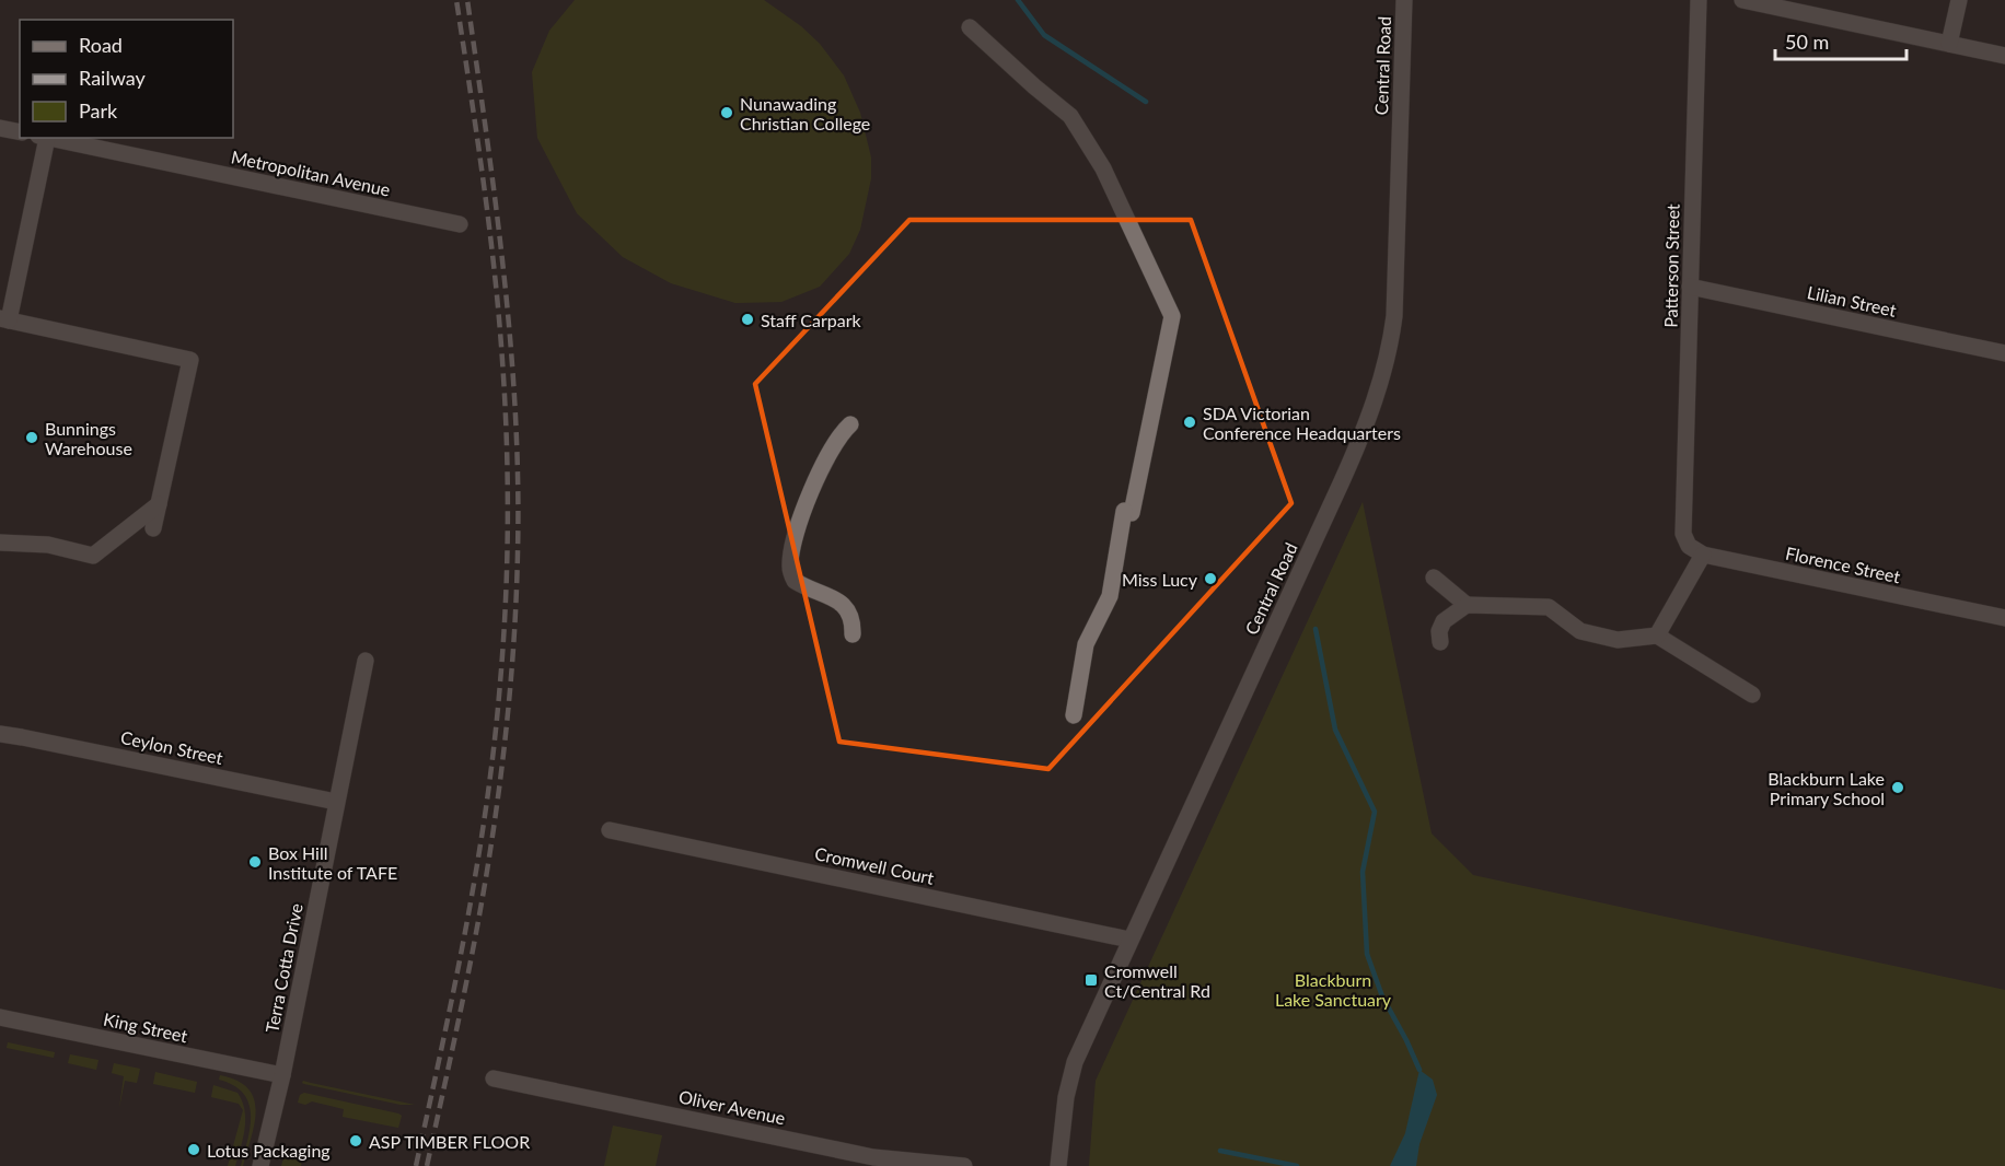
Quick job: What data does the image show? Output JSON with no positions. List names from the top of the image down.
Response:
{
  "streets": {
    "street": [
      "Central Road",
      "Metropolitan Avenue",
      "Patterson Street",
      "Lilian Street",
      "Florence Street",
      "Ceylon Street",
      "Cromwell Court",
      "Terra Cotta Drive",
      "King Street",
      "Oliver Avenue"
    ]
  },
  "crossings": [
    ["Central Road", "Cromwell Court"],
    ["Patterson Street", "Lilian Street"],
    ["Patterson Street", "Florence Street"],
    ["Ceylon Street", "Terra Cotta Drive"],
    ["Terra Cotta Drive", "King Street"]
  ],
  "parks": ["Blackburn Lake Sanctuary"],
  "places": {
    "other": [
      "Nunawading Christian College",
      "Staff Carpark",
      "SDA Victorian Conference Headquarters",
      "Bunnings Warehouse",
      "Miss Lucy",
      "Blackburn Lake Primary School",
      "Box Hill Institute of TAFE",
      "ASP TIMBER FLOOR",
      "Lotus Packaging"
    ],
    "transit": ["Cromwell Ct/Central Rd"]
  },
  "legend": ["Road", "Railway", "Park"],
  "scale_bar": "50 m"
}
